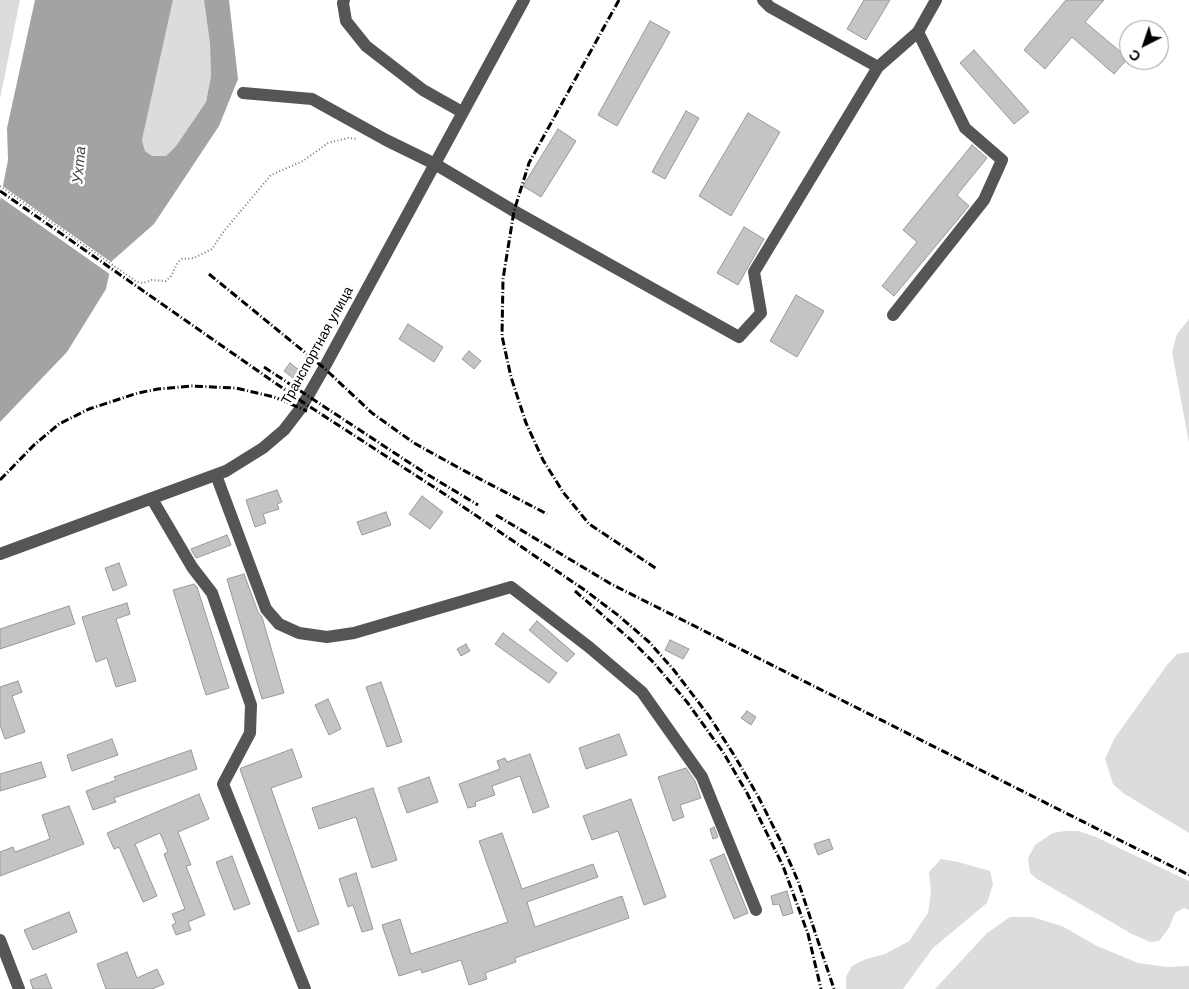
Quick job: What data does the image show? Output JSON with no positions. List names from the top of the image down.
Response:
{
  "streets": {
    "street": ["Транспортная улица"]
  },
  "water": ["Ухта"],
  "north": "bottom left"
}
